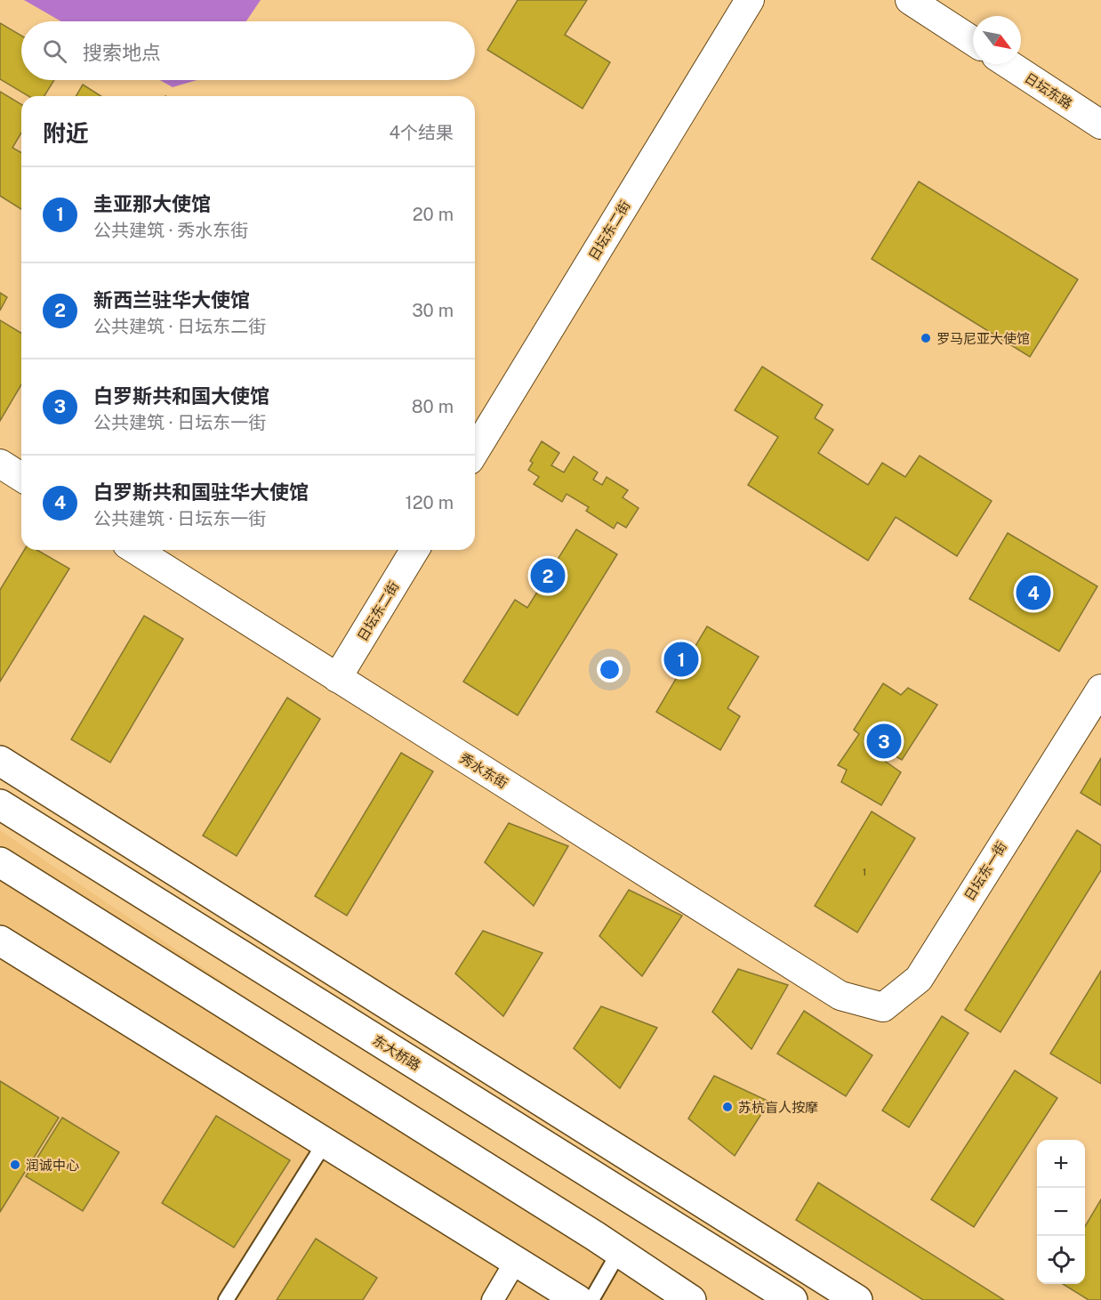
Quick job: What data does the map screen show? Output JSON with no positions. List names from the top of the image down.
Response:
{
  "streets": {
    "main road": ["东大桥路"],
    "street": [
      "日坛东路",
      "日坛东二街",
      "秀水东街",
      "日坛东一街"
    ]
  },
  "crossings": [
    ["日坛东二街", "秀水东街"],
    ["秀水东街", "日坛东一街"]
  ],
  "places": ["罗马尼亚大使馆", "苏杭盲人按摩", "润诚中心"],
  "house_numbers": ["1"],
  "north": "bottom right",
  "page": {
    "search": "搜索地点",
    "heading": ["附近", "4个结果"],
    "list": [
      {
        "mark": "1",
        "name": "圭亚那大使馆",
        "note": "公共建筑 · 秀水东街",
        "value": "20 m"
      },
      {
        "mark": "2",
        "name": "新西兰驻华大使馆",
        "note": "公共建筑 · 日坛东二街",
        "value": "30 m"
      },
      {
        "mark": "3",
        "name": "白罗斯共和国大使馆",
        "note": "公共建筑 · 日坛东一街",
        "value": "80 m"
      },
      {
        "mark": "4",
        "name": "白罗斯共和国驻华大使馆",
        "note": "公共建筑 · 日坛东一街",
        "value": "120 m"
      }
    ],
    "pins": [
      "2",
      "4",
      "1",
      "3"
    ],
    "map_buttons": ["+", "−"]
  }
}
